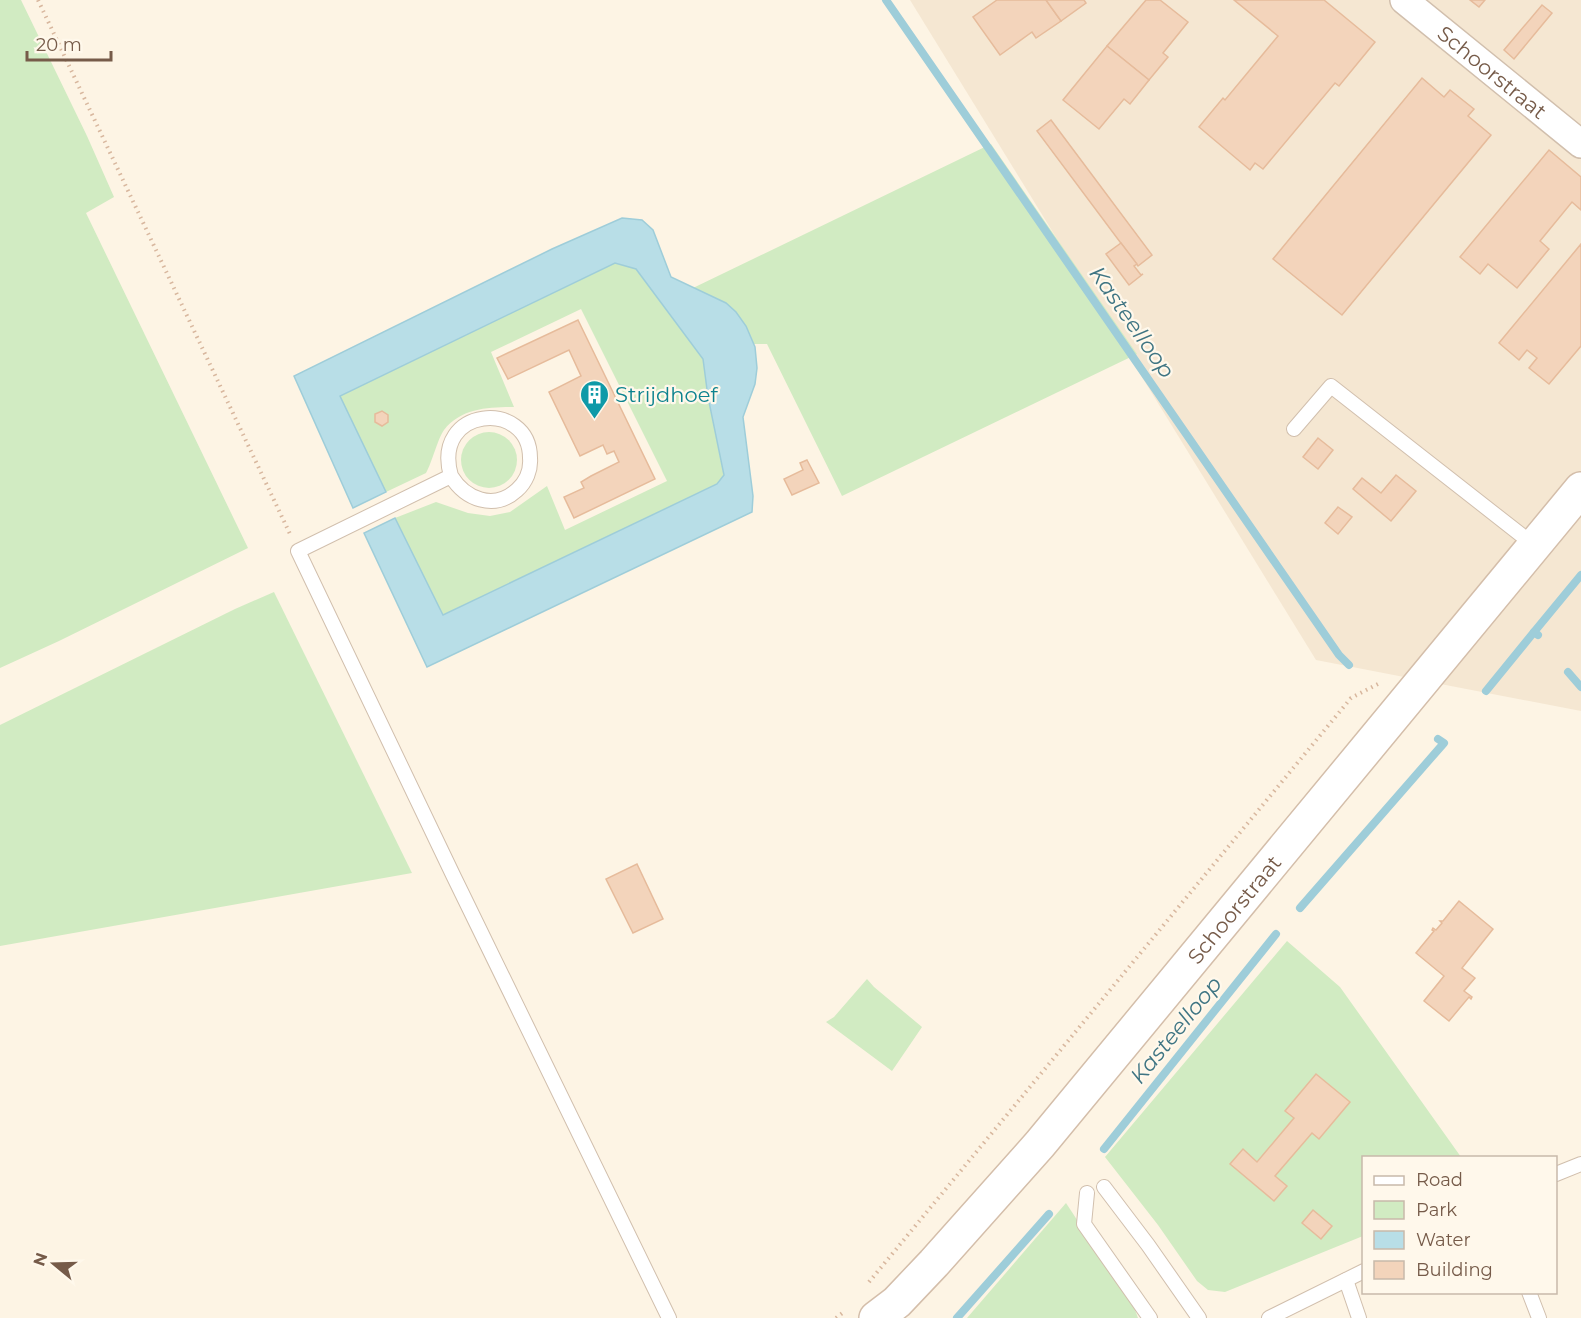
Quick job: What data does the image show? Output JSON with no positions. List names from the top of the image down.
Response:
{
  "streets": {
    "street": ["Schoorstraat"]
  },
  "water": ["Kasteelloop"],
  "places": {
    "building": ["Strijdhoef"]
  },
  "legend": [
    "Road",
    "Park",
    "Water",
    "Building"
  ],
  "scale_bar": "20 m",
  "north": "left"
}
